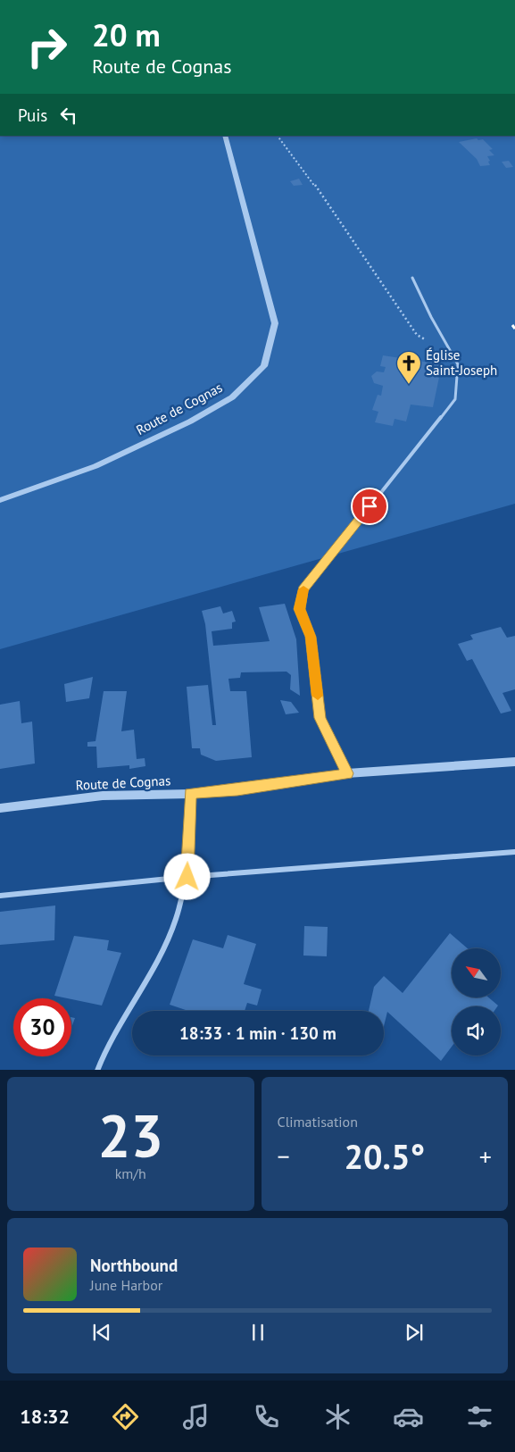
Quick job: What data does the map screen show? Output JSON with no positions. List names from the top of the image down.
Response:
{
  "streets": {
    "street": ["Route de Cognas"]
  },
  "places": {
    "church": ["Église Saint-Joseph"]
  },
  "north": "top left",
  "page": {
    "turn": ["20 m", "Route de Cognas"],
    "then": "Puis",
    "limit": "30",
    "trip": "18:33 · 1 min · 130 m",
    "tile": [
      ["23", "km/h"],
      "Climatisation"
    ],
    "heat": ["−", "20.5°", "+"],
    "song": ["Northbound", "June Harbor"],
    "tabs": "18:32"
  }
}
